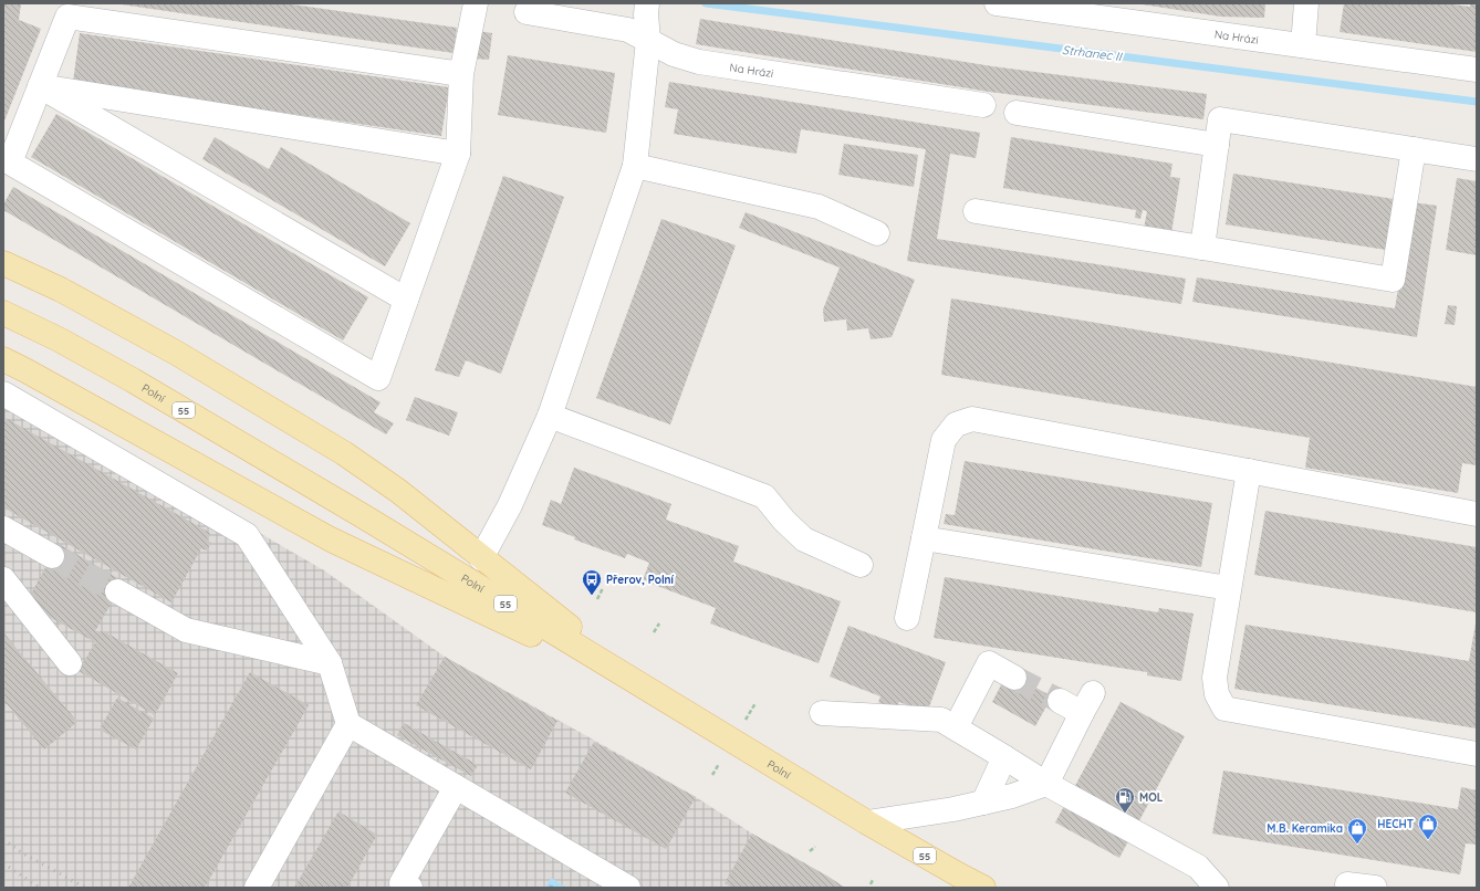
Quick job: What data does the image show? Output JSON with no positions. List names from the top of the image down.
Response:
{
  "streets": {
    "main road": ["Polní", "55"],
    "street": ["Na Hrázi"]
  },
  "water": ["Strhanec II"],
  "places": {
    "bus stop": ["Přerov, Polní"],
    "fuel station": ["MOL"],
    "shop": ["HECHT", "M.B. Keramika"]
  }
}
